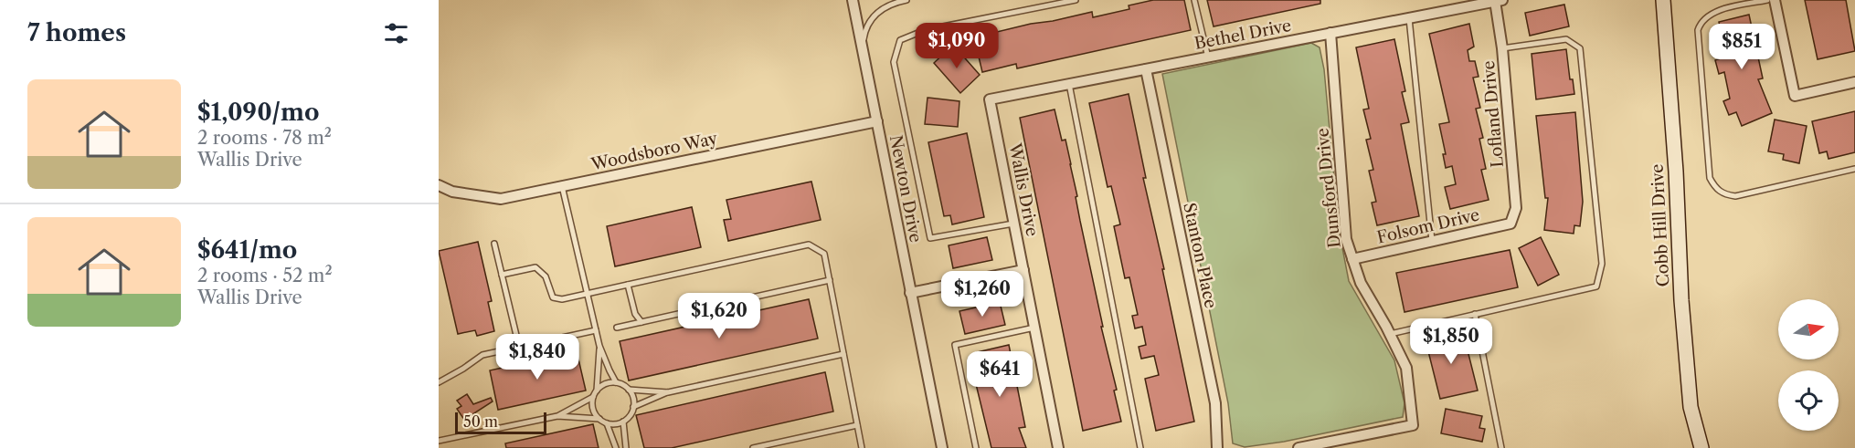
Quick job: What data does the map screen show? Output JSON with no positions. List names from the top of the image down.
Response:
{
  "streets": {
    "street": [
      "Bethel Drive",
      "Lofland Drive",
      "Woodsboro Way",
      "Dunsford Drive",
      "Newton Drive",
      "Wallis Drive",
      "Cobb Hill Drive",
      "Folsom Drive",
      "Stanton Place"
    ]
  },
  "crossings": [
    ["Bethel Drive", "Lofland Drive"],
    ["Bethel Drive", "Dunsford Drive"],
    ["Bethel Drive", "Wallis Drive"],
    ["Bethel Drive", "Stanton Place"],
    ["Lofland Drive", "Folsom Drive"],
    ["Woodsboro Way", "Newton Drive"],
    ["Dunsford Drive", "Folsom Drive"]
  ],
  "scale_bar": "50 m",
  "north": "right",
  "page": {
    "heading": "7 homes",
    "price": [
      "$1,090",
      "$851",
      "$1,260",
      "$1,620",
      "$1,850",
      "$1,840",
      "$641"
    ],
    "list": [
      {
        "name": "$1,090/mo",
        "note": "2 rooms · 78 m² · Wallis Drive"
      },
      {
        "name": "$641/mo",
        "note": "2 rooms · 52 m² · Wallis Drive"
      }
    ],
    "scale": "50 m"
  }
}
